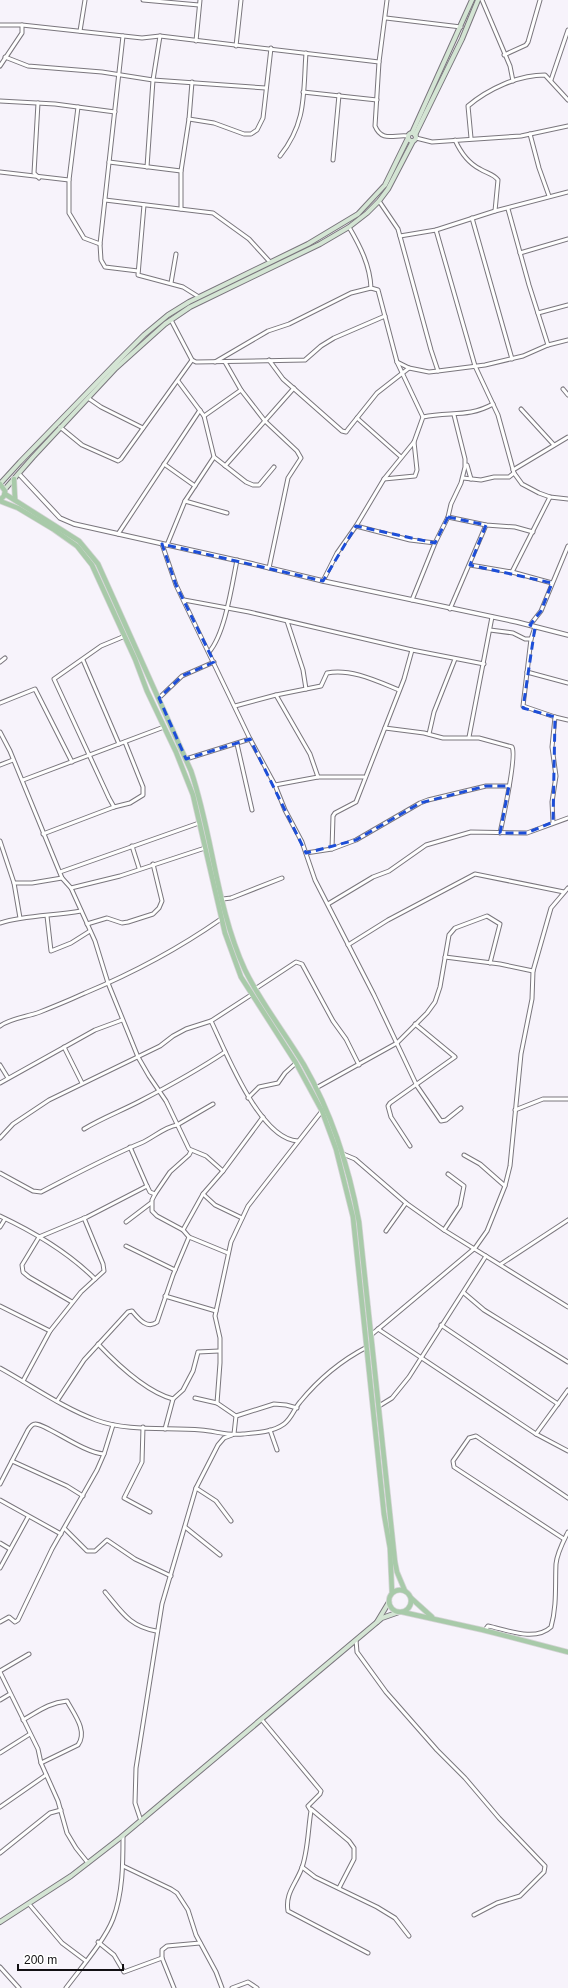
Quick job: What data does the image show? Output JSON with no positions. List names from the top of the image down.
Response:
{
  "scale_bar": "200 m"
}
